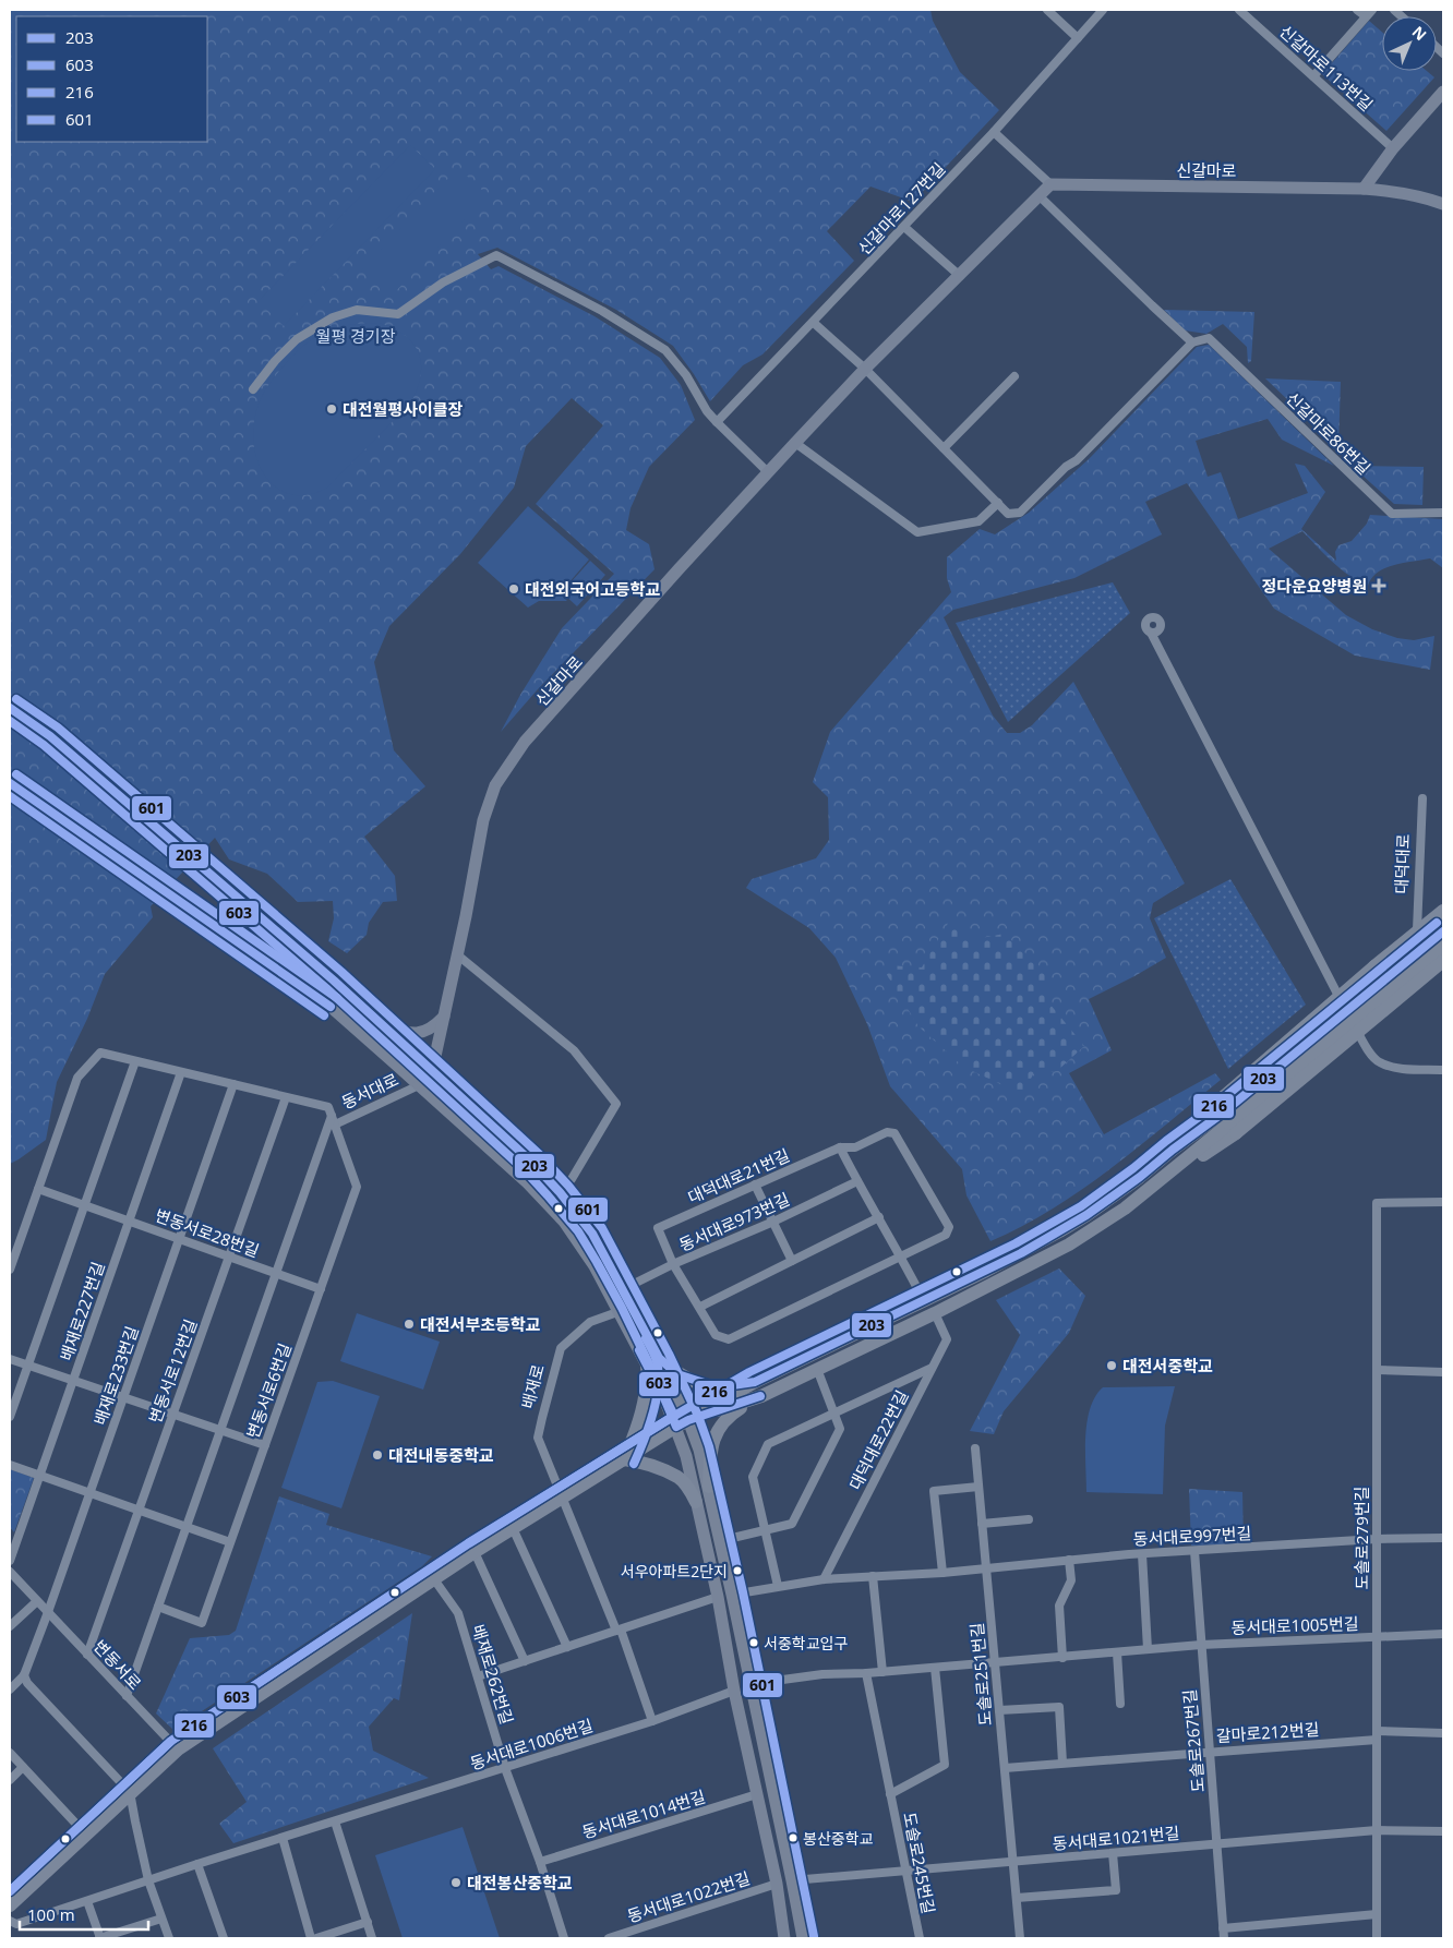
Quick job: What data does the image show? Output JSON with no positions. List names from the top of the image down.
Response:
{
  "streets": {
    "street": [
      "신갈마로113번길",
      "신갈마로",
      "신갈마로127번길",
      "신갈마로86번길",
      "대덕대로",
      "동서대로",
      "대덕대로21번길",
      "동서대로973번길",
      "변동서로28번길",
      "배재로227번길",
      "변동서로12번길",
      "배재로233번길",
      "배재로",
      "변동서로6번길",
      "대덕대로22번길",
      "동서대로997번길",
      "도솔로279번길",
      "동서대로1005번길",
      "변동서로",
      "배재로262번길",
      "도솔로251번길",
      "갈마로212번길",
      "도솔로267번길",
      "동서대로1006번길",
      "동서대로1014번길",
      "동서대로1021번길",
      "도솔로245번길",
      "동서대로1022번길"
    ]
  },
  "crossings": [
    ["신갈마로", "동서대로"],
    ["동서대로", "동서대로973번길"],
    ["동서대로", "배재로"],
    ["동서대로", "변동서로6번길"],
    ["동서대로", "동서대로997번길"],
    ["동서대로", "동서대로1005번길"],
    ["동서대로", "동서대로1006번길"],
    ["동서대로", "동서대로1014번길"],
    ["동서대로", "동서대로1021번길"],
    ["동서대로", "동서대로1022번길"],
    ["대덕대로21번길", "동서대로973번길"],
    ["변동서로28번길", "배재로227번길"],
    ["변동서로28번길", "변동서로12번길"],
    ["변동서로28번길", "배재로233번길"],
    ["변동서로28번길", "변동서로6번길"],
    ["변동서로12번길", "변동서로"],
    ["배재로233번길", "변동서로"],
    ["배재로", "동서대로1006번길"],
    ["변동서로6번길", "변동서로"],
    ["대덕대로22번길", "동서대로997번길"],
    ["동서대로997번길", "도솔로279번길"],
    ["동서대로997번길", "도솔로251번길"],
    ["동서대로997번길", "도솔로267번길"],
    ["도솔로279번길", "동서대로1005번길"],
    ["도솔로279번길", "갈마로212번길"],
    ["도솔로279번길", "동서대로1021번길"],
    ["동서대로1005번길", "도솔로251번길"],
    ["동서대로1005번길", "도솔로267번길"],
    ["동서대로1005번길", "도솔로245번길"],
    ["배재로262번길", "동서대로1006번길"],
    ["배재로262번길", "동서대로1014번길"],
    ["도솔로251번길", "갈마로212번길"],
    ["도솔로251번길", "동서대로1021번길"],
    ["갈마로212번길", "도솔로267번길"],
    ["도솔로267번길", "동서대로1021번길"],
    ["동서대로1021번길", "도솔로245번길"]
  ],
  "parks": ["월평 경기장"],
  "places": {
    "other": [
      "대전월평사이클장",
      "대전외국어고등학교",
      "대전서부초등학교",
      "대전서중학교",
      "대전내동중학교",
      "서우아파트2단지",
      "서중학교입구",
      "봉산중학교",
      "대전봉산중학교"
    ],
    "health": ["정다운요양병원"]
  },
  "lines": [
    "transit line 601",
    "transit line 203",
    "transit line 603",
    "transit line 216"
  ],
  "legend": [
    "203",
    "603",
    "216",
    "601"
  ],
  "scale_bar": "100 m",
  "north": "top right"
}
